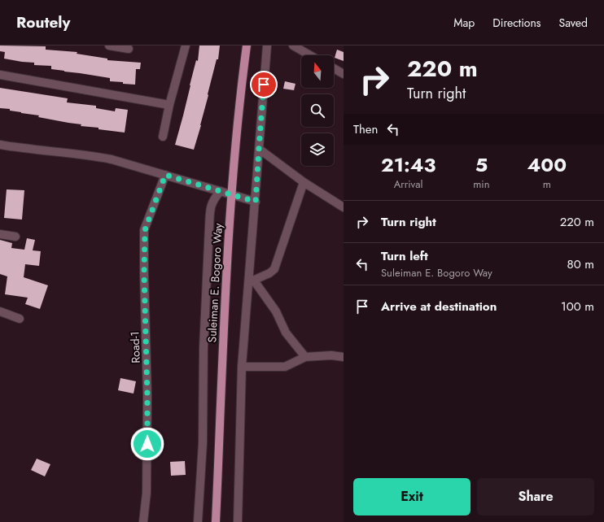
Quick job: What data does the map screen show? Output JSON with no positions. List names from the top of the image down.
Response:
{
  "streets": {
    "main road": ["Suleiman E. Bogoro Way"],
    "street": ["Road-1"]
  },
  "north": "top",
  "page": {
    "header": "Routely",
    "nav": ["Map", "Directions", "Saved"],
    "turn": ["220 m", "Turn right"],
    "then": "Then",
    "eta": [
      "21:43",
      "Arrival",
      "5",
      "min",
      "400",
      "m"
    ],
    "list": [
      {
        "name": "Turn right",
        "value": "220 m"
      },
      {
        "name": "Turn left",
        "note": "Suleiman E. Bogoro Way",
        "value": "80 m"
      },
      {
        "name": "Arrive at destination",
        "value": "100 m"
      }
    ],
    "buttons": ["Exit", "Share"]
  }
}
